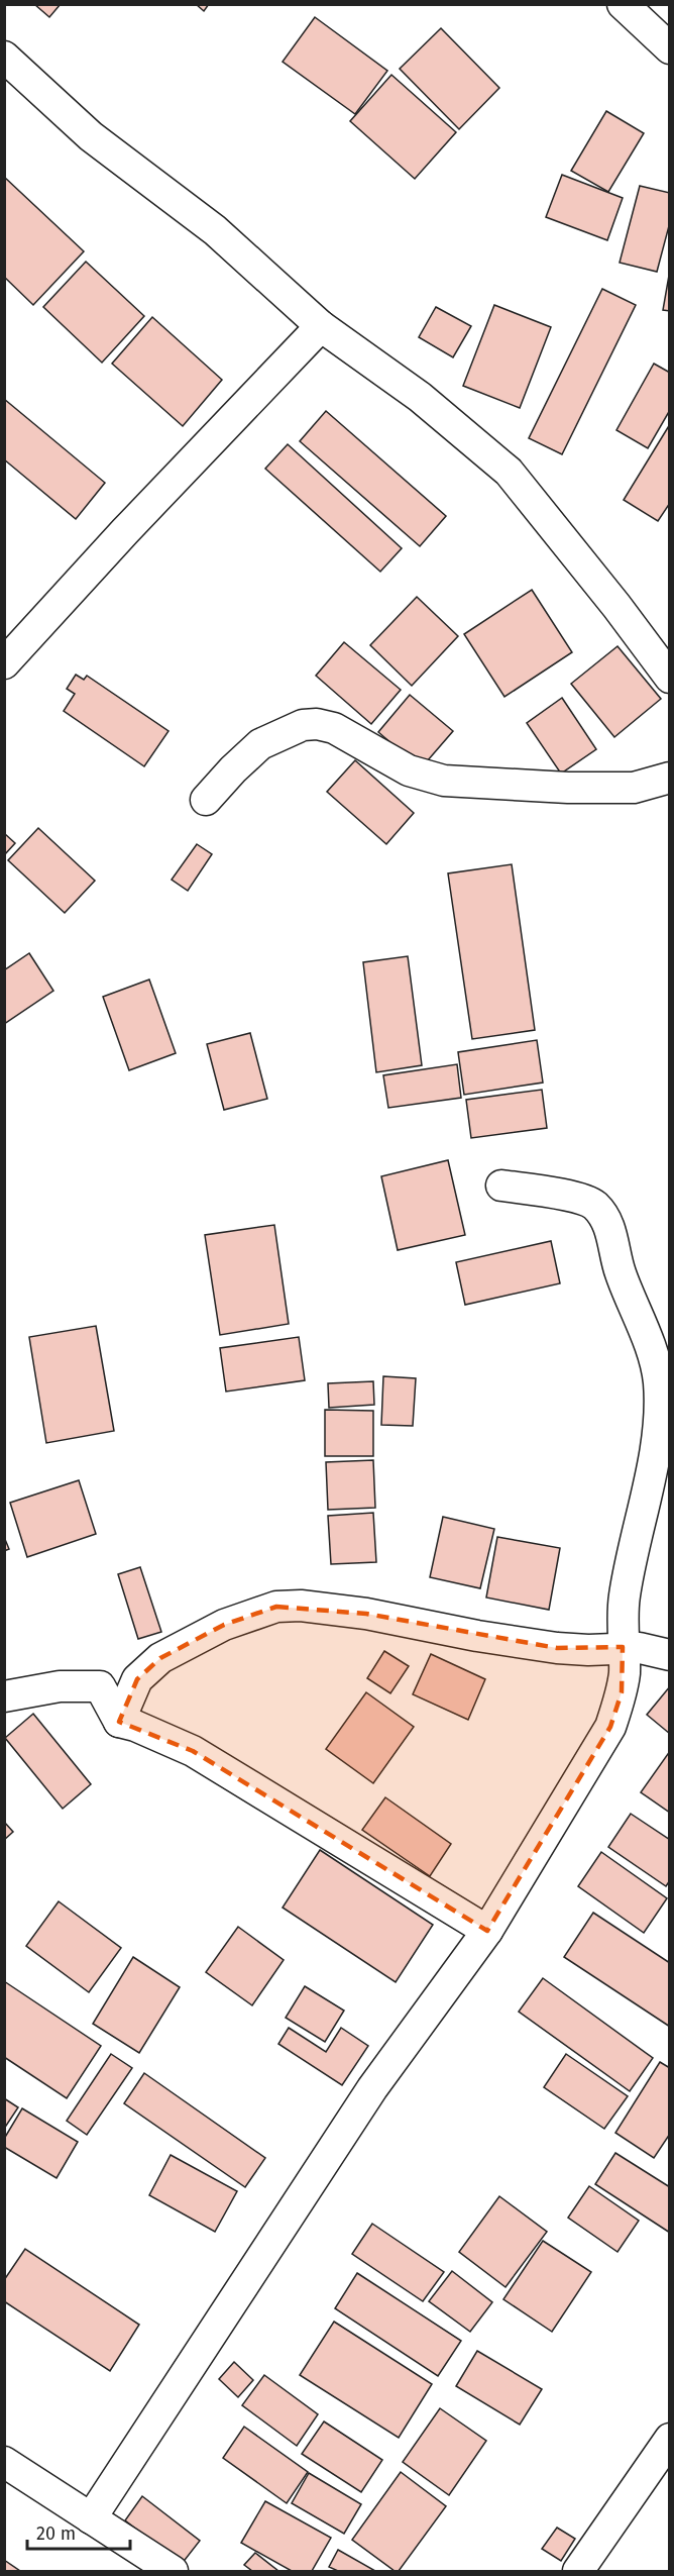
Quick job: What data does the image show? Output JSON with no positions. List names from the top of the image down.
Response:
{
  "scale_bar": "20 m"
}
